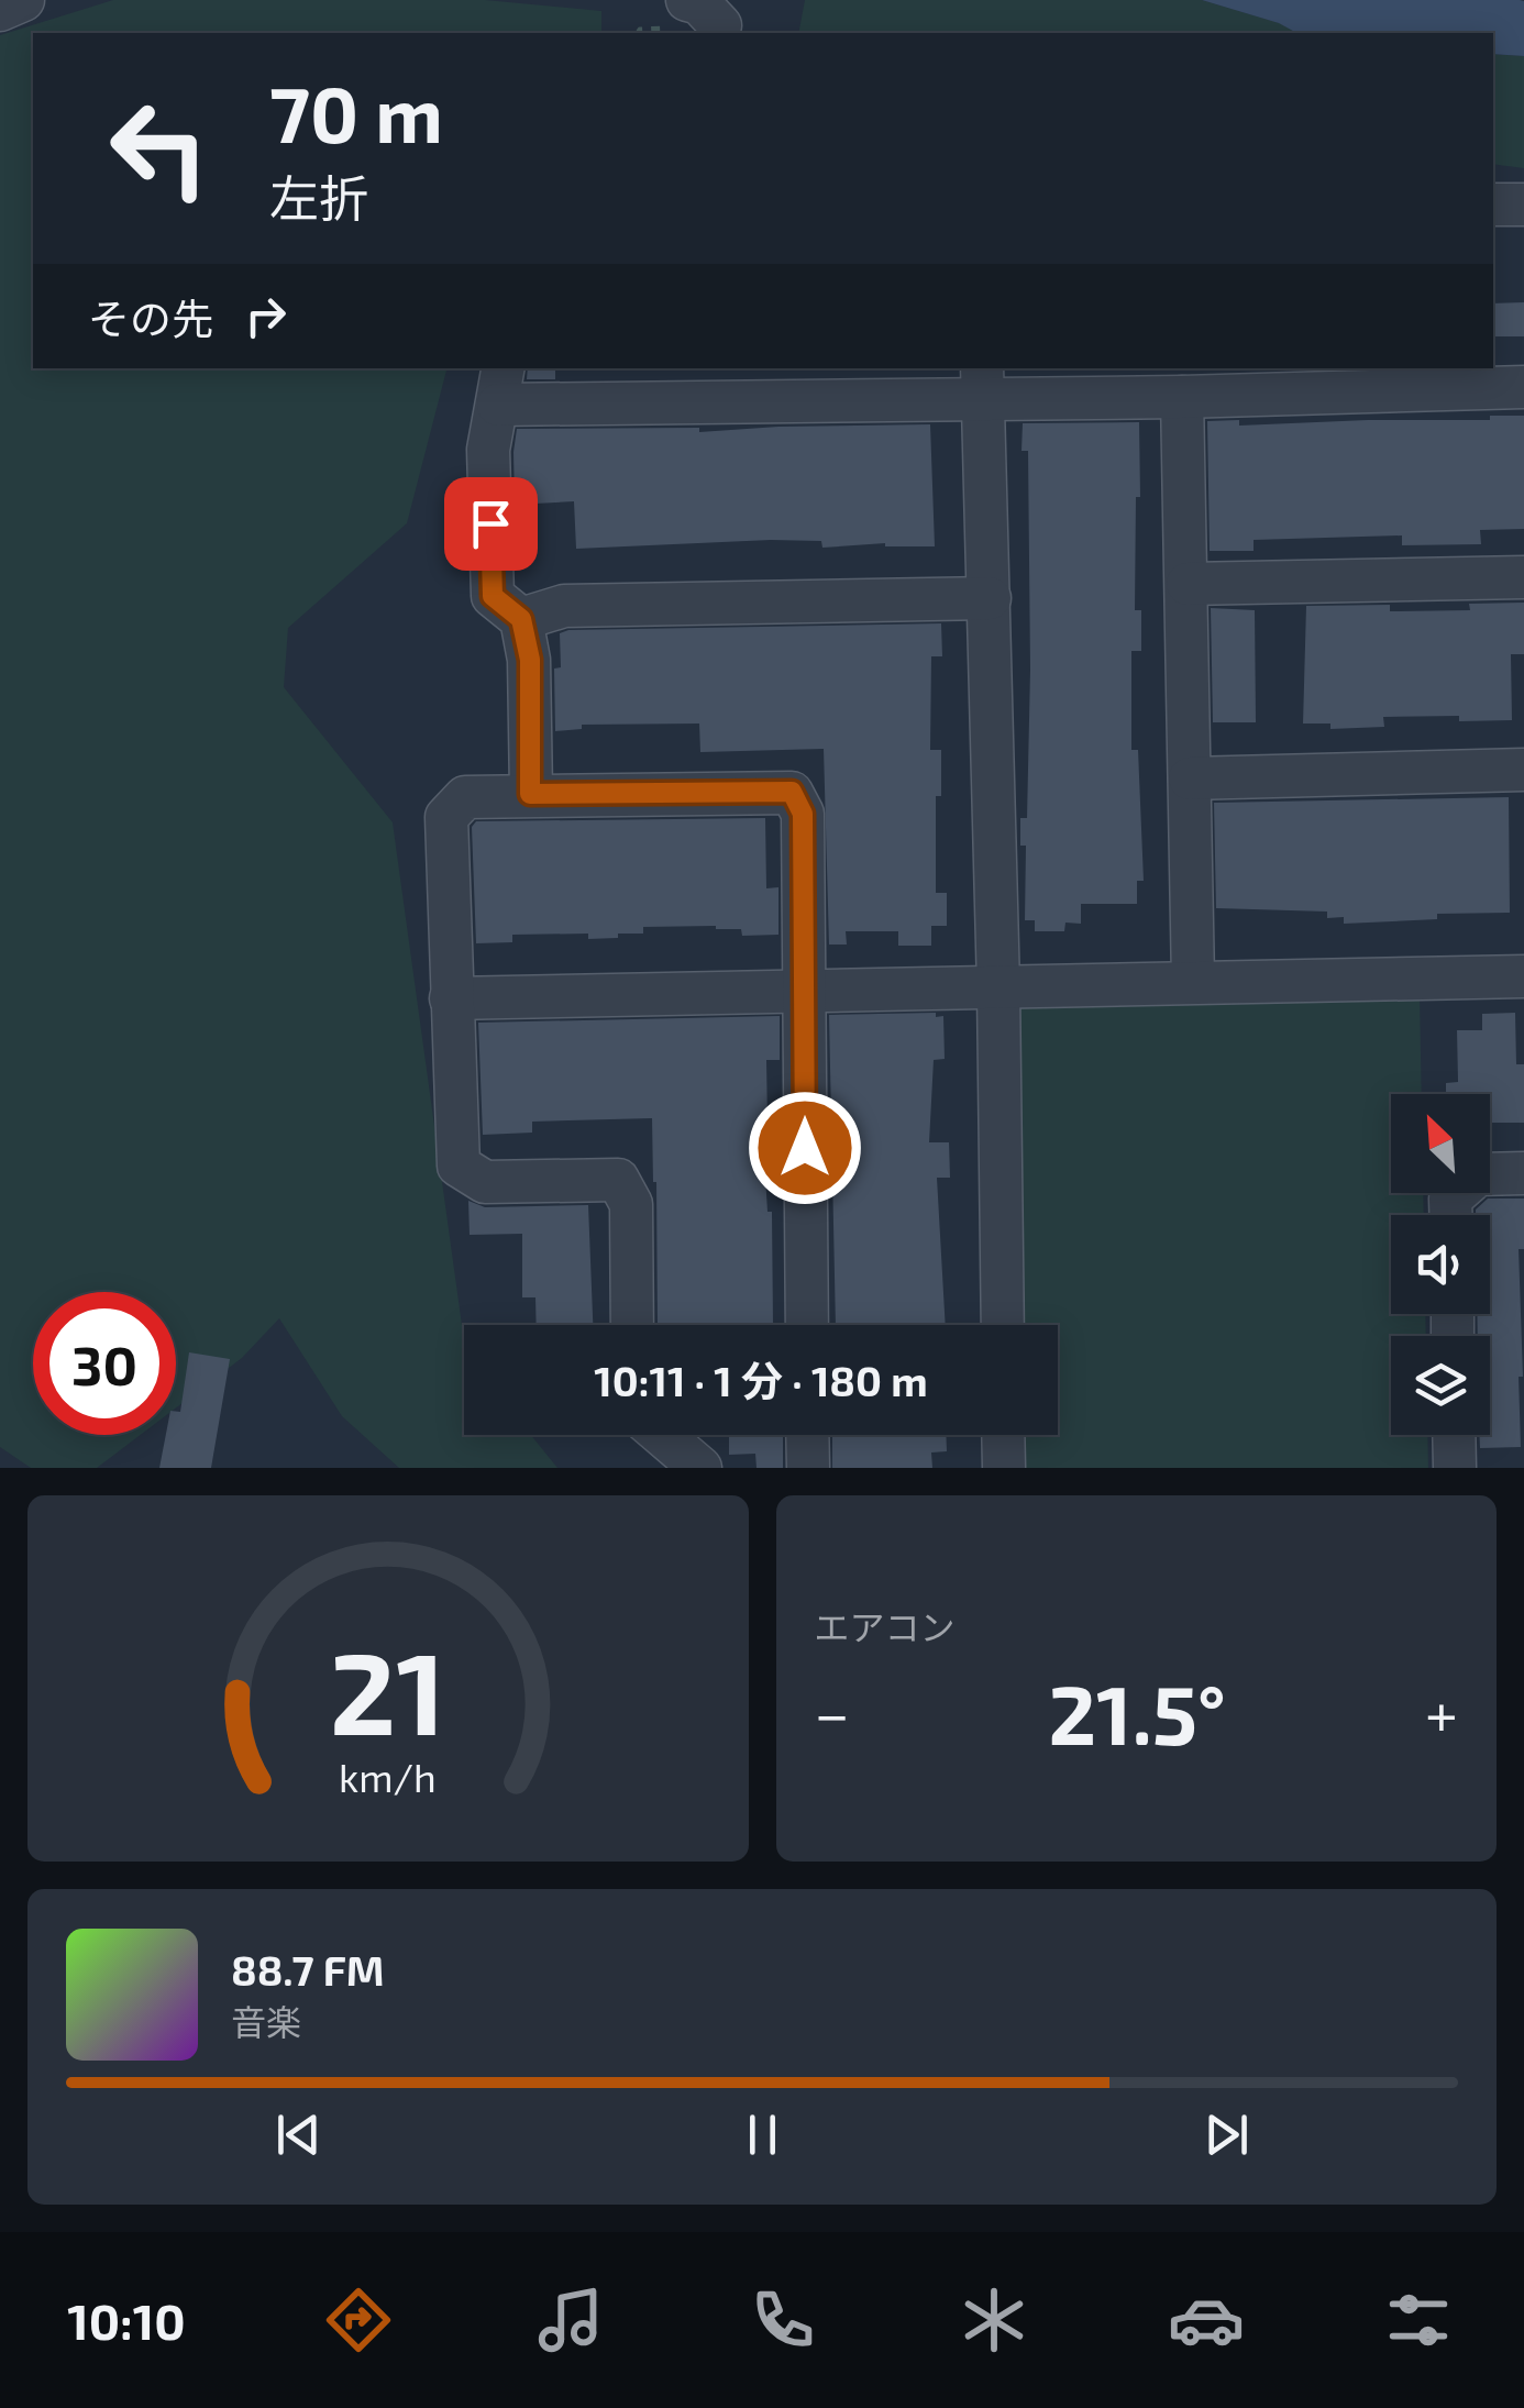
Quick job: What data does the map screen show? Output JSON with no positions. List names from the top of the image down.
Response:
{
  "north": "top left",
  "page": {
    "turn": ["70 m", "左折"],
    "then": "その先",
    "limit": "30",
    "trip": "10:11 · 1 分 · 180 m",
    "tile": "エアコン",
    "heat": ["−", "21.5°", "+"],
    "song": ["88.7 FM", "音楽"],
    "tabs": "10:10",
    "gauge": ["21", "km/h"]
  }
}
